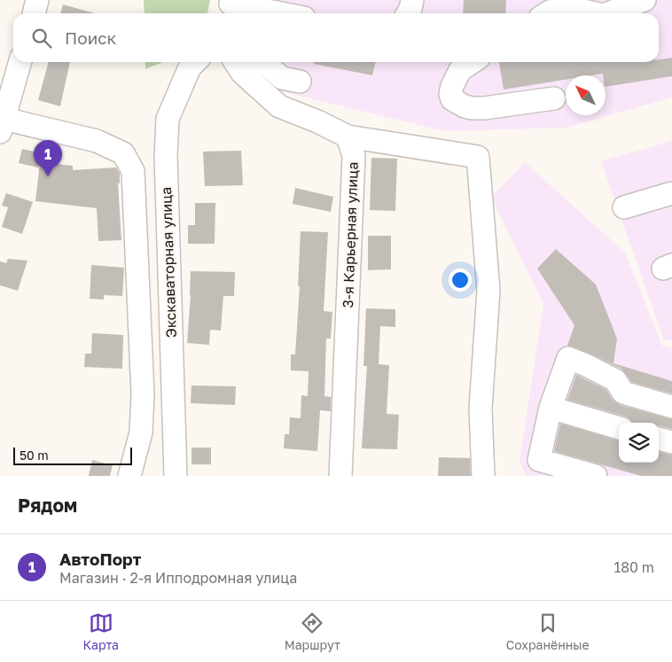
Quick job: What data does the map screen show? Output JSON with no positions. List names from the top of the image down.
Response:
{
  "streets": {
    "street": ["3-я Карьерная улица", "Экскаваторная улица"]
  },
  "scale_bar": "50 m",
  "north": "top left",
  "page": {
    "search": "Поиск",
    "pins": "1",
    "scale": "50 m",
    "heading": "Рядом",
    "list": [
      {
        "mark": "1",
        "name": "АвтоПорт",
        "note": "Магазин · 2-я Ипподромная улица",
        "value": "180 m"
      }
    ],
    "nav": ["Карта", "Маршрут", "Сохранённые"]
  }
}
